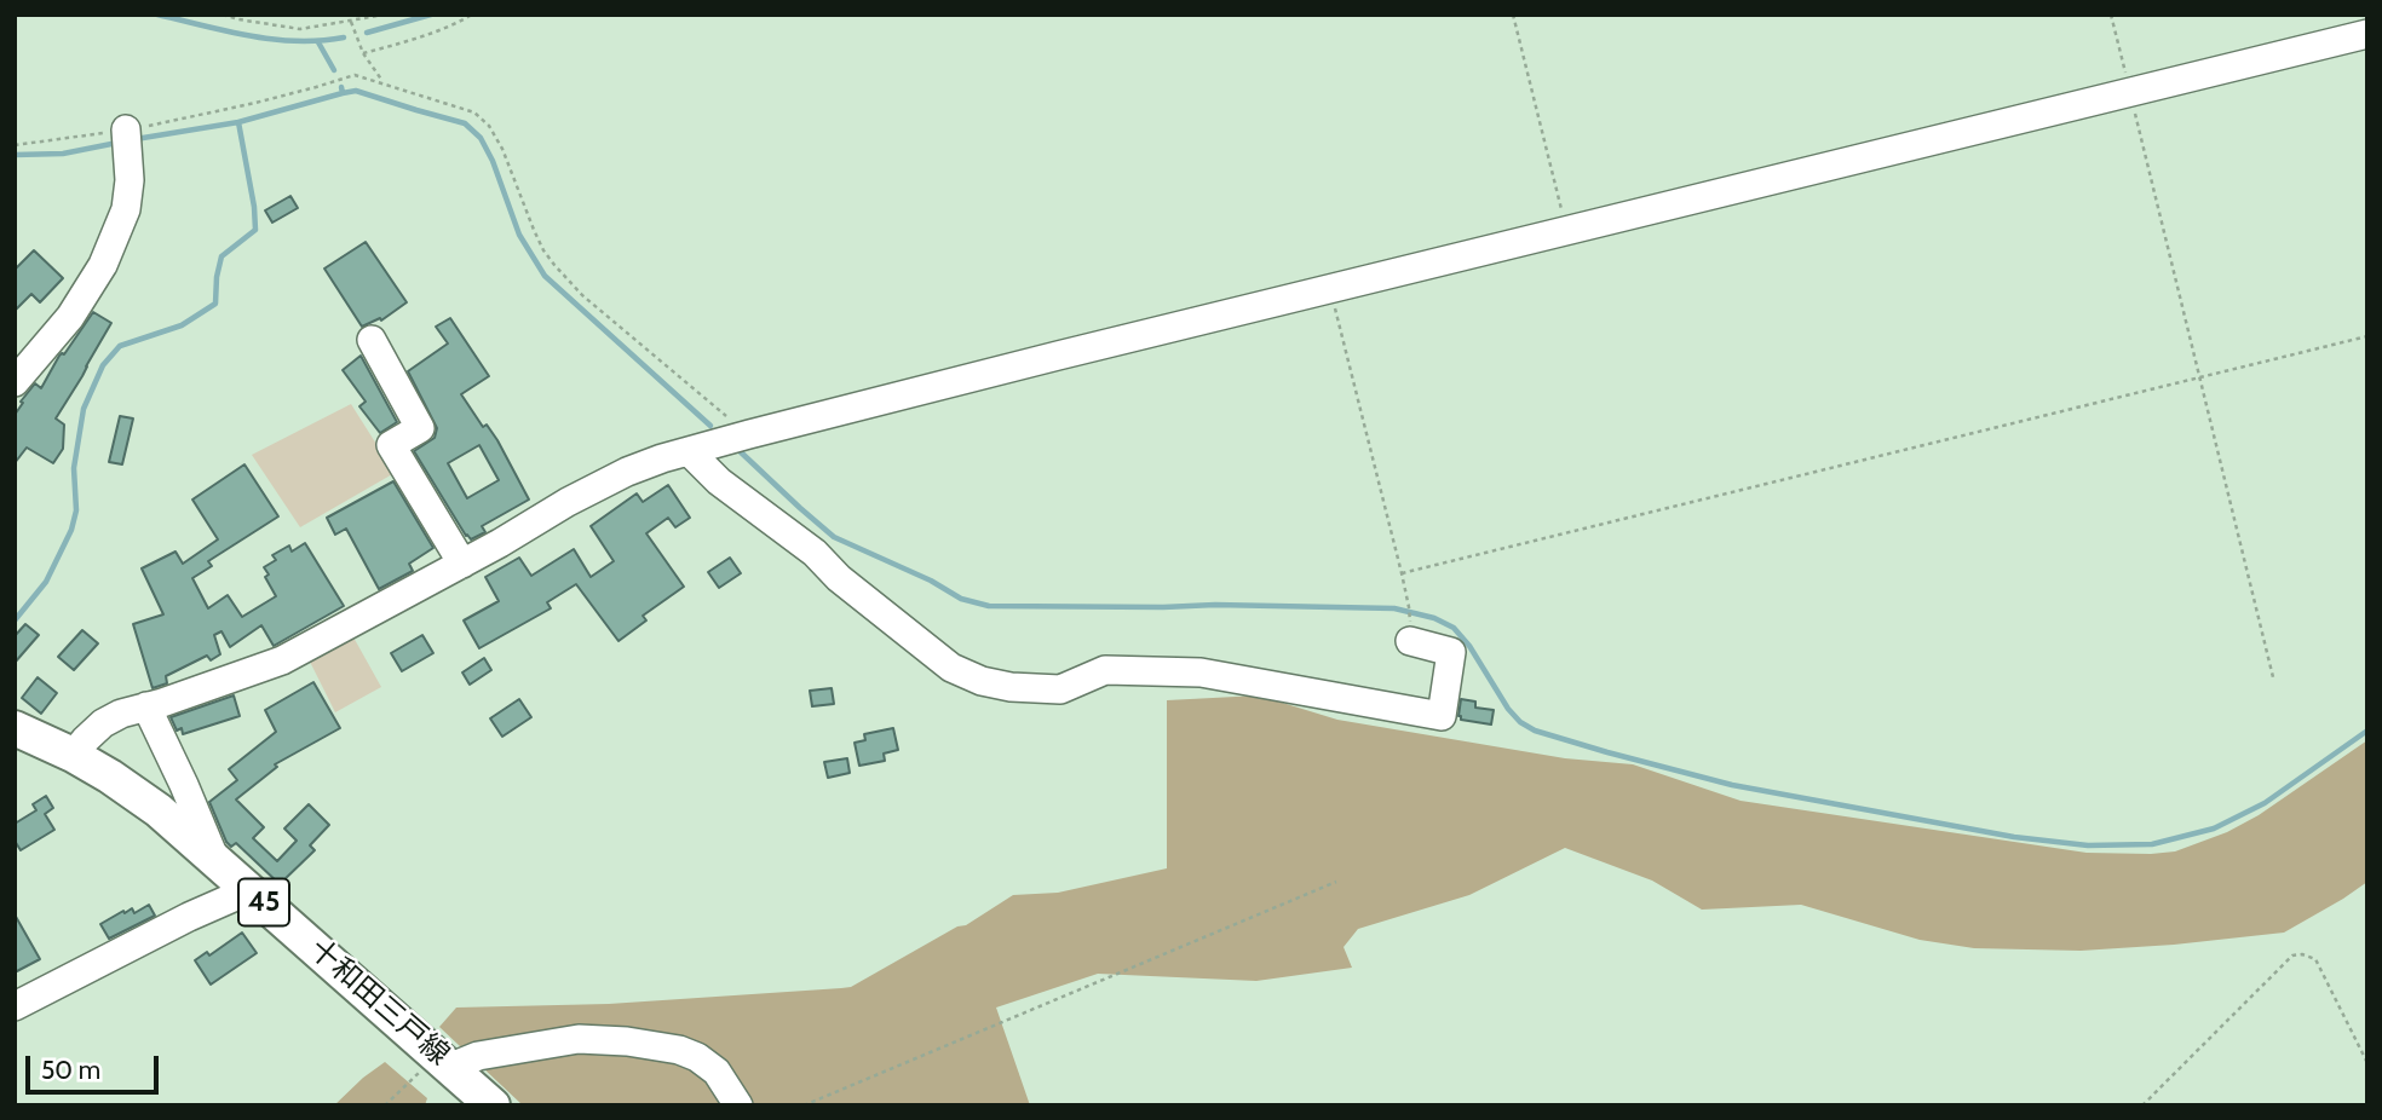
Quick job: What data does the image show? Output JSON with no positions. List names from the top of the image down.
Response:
{
  "streets": {
    "main road": ["45", "十和田三戸線"]
  },
  "scale_bar": "50 m"
}
